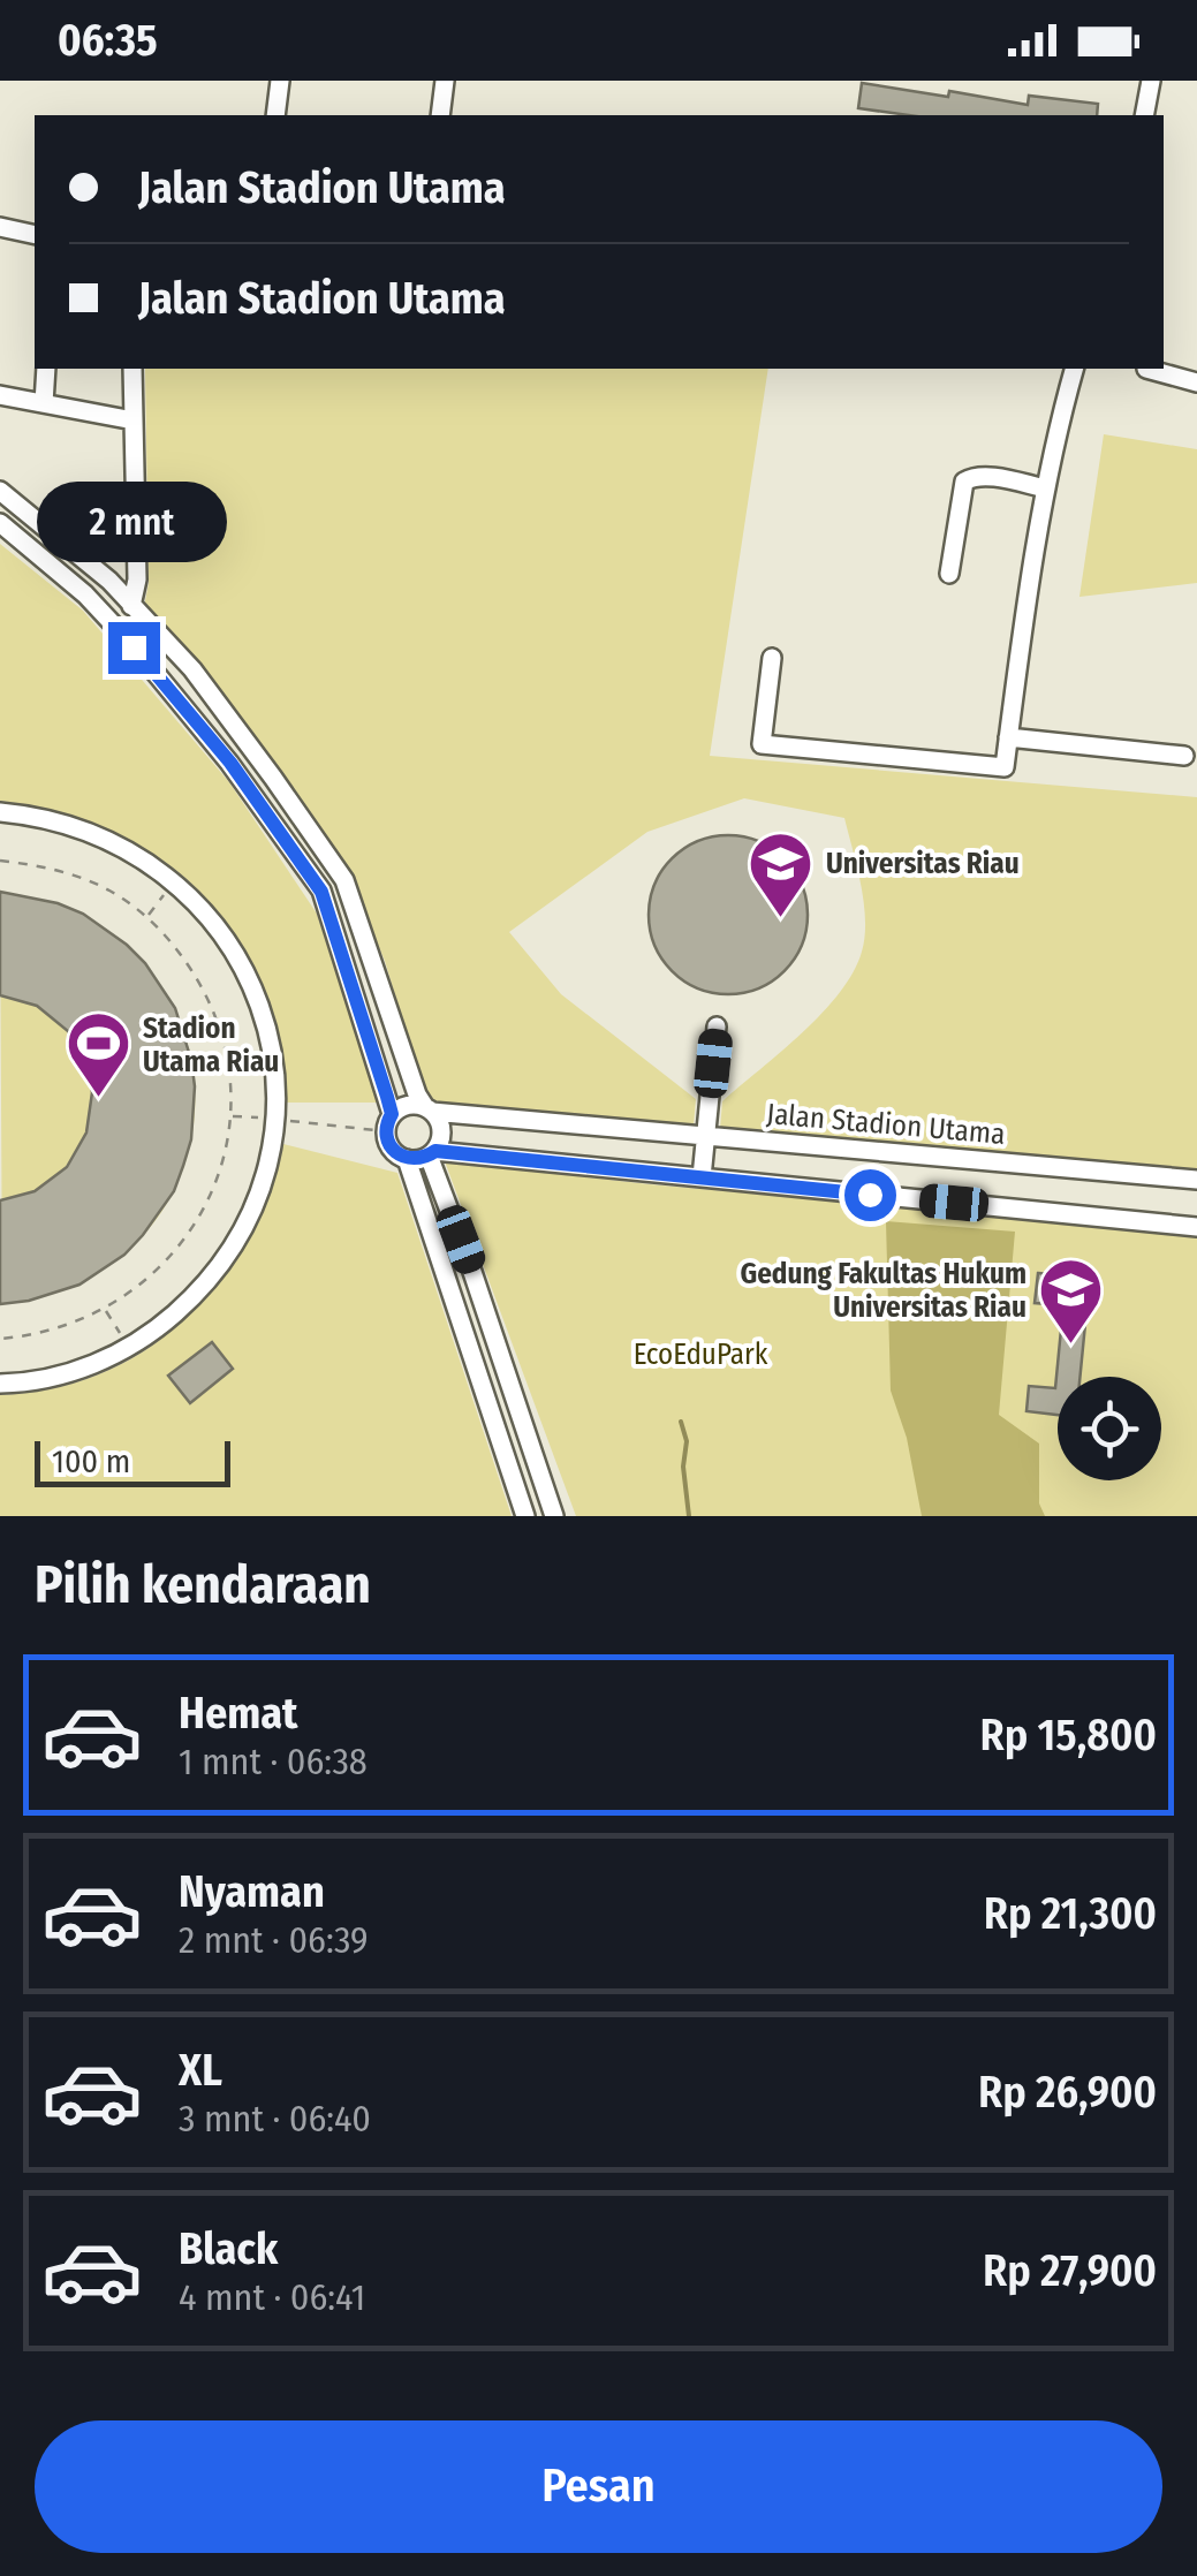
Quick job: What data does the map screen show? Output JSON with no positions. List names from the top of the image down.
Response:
{
  "streets": {
    "street": ["Jalan Stadion Utama"]
  },
  "parks": ["EcoEduPark"],
  "places": {
    "school or university": ["Universitas Riau", "Gedung Fakultas Hukum Universitas Riau"],
    "sports": ["Stadion Utama Riau"]
  },
  "scale_bar": "100 m",
  "page": {
    "status": "06:35",
    "banner": ["Jalan Stadion Utama", "Jalan Stadion Utama"],
    "bubble": "2 mnt",
    "scale": "100 m",
    "heading": "Pilih kendaraan",
    "list": [
      {
        "name": "Hemat",
        "note": "1 mnt · 06:38",
        "value": "Rp 15,800"
      },
      {
        "name": "Nyaman",
        "note": "2 mnt · 06:39",
        "value": "Rp 21,300"
      },
      {
        "name": "XL",
        "note": "3 mnt · 06:40",
        "value": "Rp 26,900"
      },
      {
        "name": "Black",
        "note": "4 mnt · 06:41",
        "value": "Rp 27,900"
      }
    ],
    "buttons": "Pesan"
  }
}
